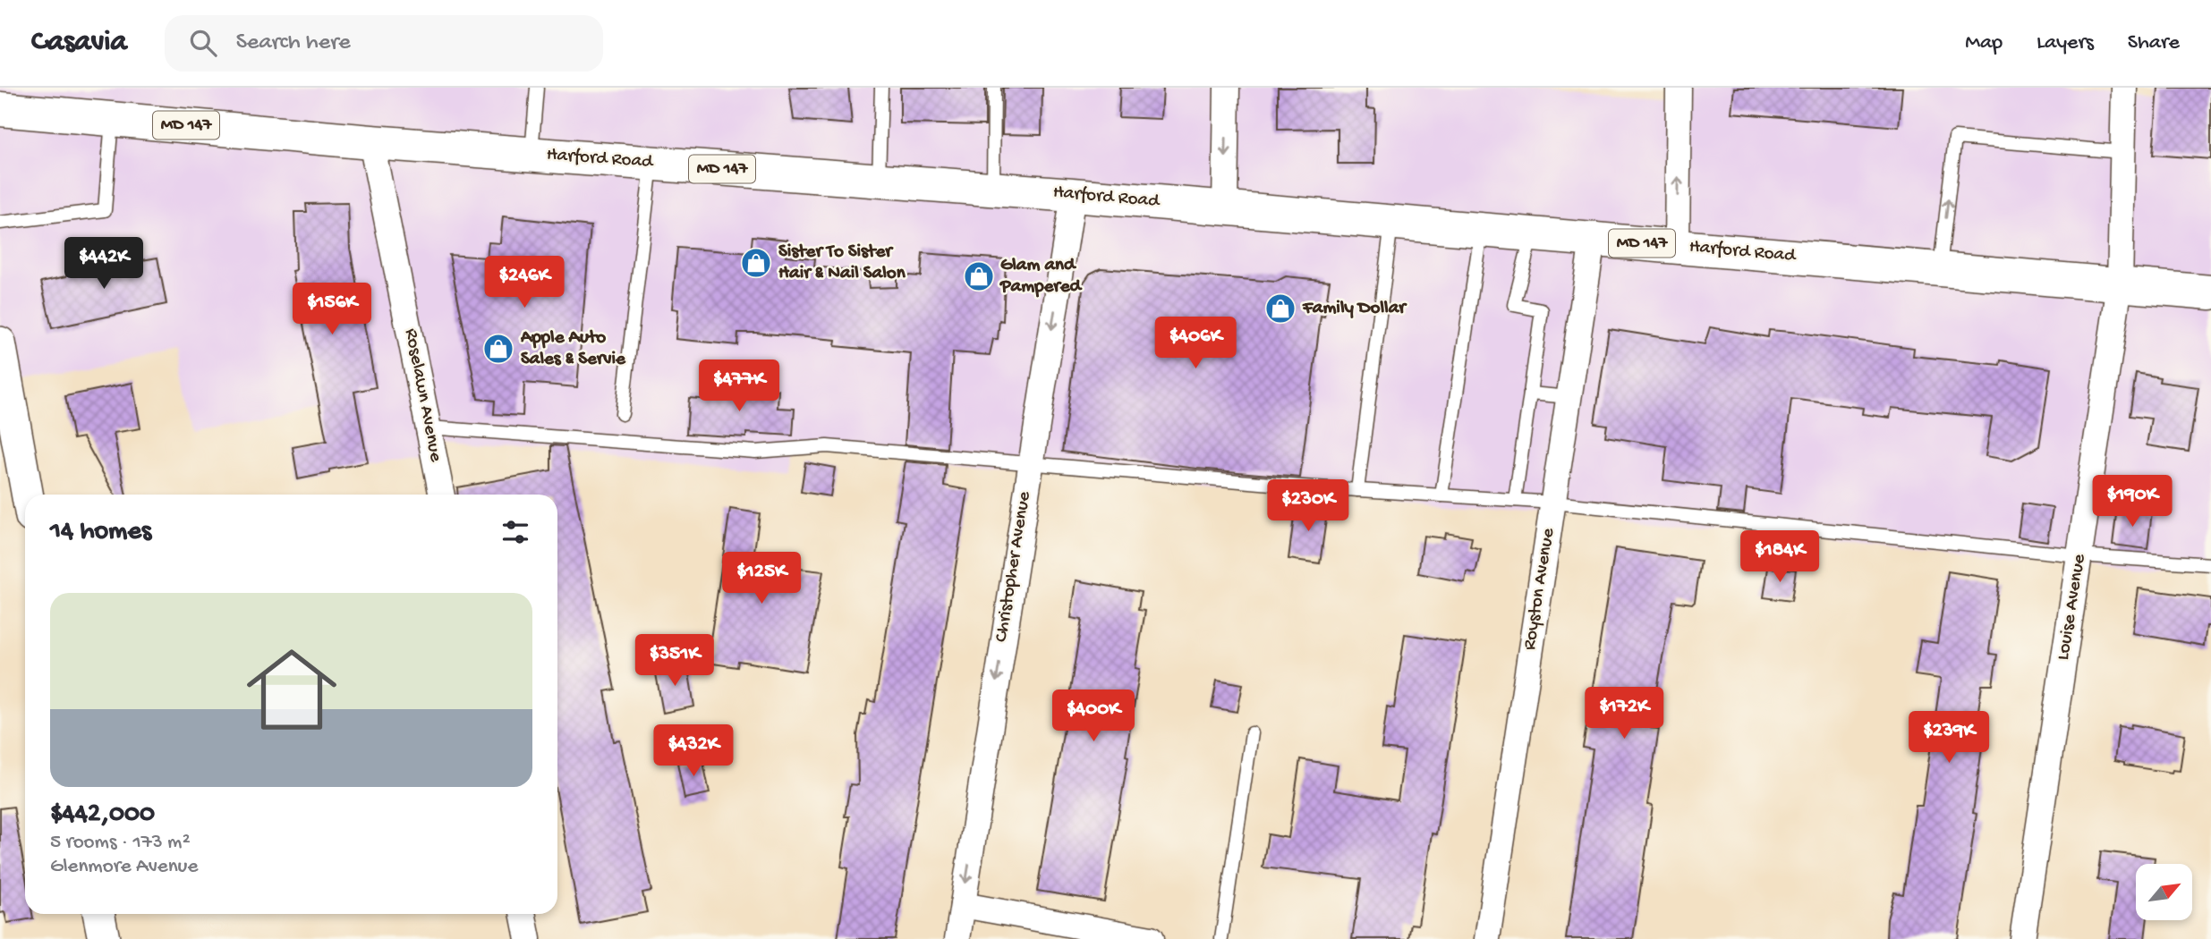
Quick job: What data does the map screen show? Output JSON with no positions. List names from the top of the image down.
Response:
{
  "streets": {
    "main road": ["MD 147", "Harford Road"],
    "street": [
      "Roselawn Avenue",
      "Christopher Avenue",
      "Royston Avenue",
      "Louise Avenue"
    ]
  },
  "crossings": [
    ["Harford Road", "Roselawn Avenue"],
    ["Harford Road", "Christopher Avenue"],
    ["Harford Road", "Royston Avenue"],
    ["Harford Road", "Louise Avenue"]
  ],
  "one_way": ["Christopher Avenue"],
  "places": {
    "shop": [
      "Sister To Sister Hair & Nail Salon",
      "Glam and Pampered",
      "Family Dollar",
      "Apple Auto Sales & Servie"
    ]
  },
  "north": "top right",
  "page": {
    "header": "Casavia",
    "search": "Search here",
    "nav": ["Map", "Layers", "Share"],
    "price": [
      "$442K",
      "$246K",
      "$156K",
      "$406K",
      "$477K",
      "$190K",
      "$230K",
      "$184K",
      "$125K",
      "$351K",
      "$172K",
      "$400K",
      "$239K",
      "$432K"
    ],
    "heading": "14 homes",
    "list": [
      {
        "name": "$442,000",
        "note": "5 rooms · 173 m² · Glenmore Avenue"
      }
    ]
  }
}
